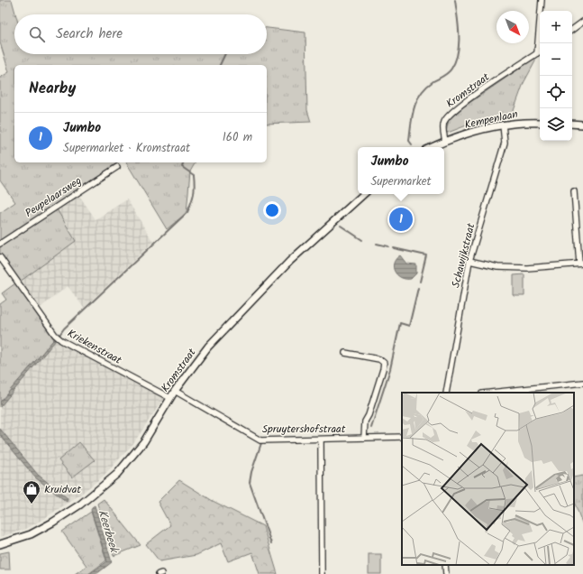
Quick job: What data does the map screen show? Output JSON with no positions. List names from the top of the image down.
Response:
{
  "streets": {
    "main road": ["Kromstraat", "Kempenlaan"],
    "street": [
      "Peupelaarsweg",
      "Schawijkstraat",
      "Kriekenstraat",
      "Spruytershofstraat"
    ]
  },
  "crossings": [
    ["Kromstraat", "Kempenlaan"],
    ["Kromstraat", "Kriekenstraat"],
    ["Kromstraat", "Spruytershofstraat"],
    ["Kempenlaan", "Schawijkstraat"]
  ],
  "water": ["Keerbeek"],
  "places": {
    "shop": ["Kruidvat"]
  },
  "north": "bottom right",
  "page": {
    "map_buttons": ["+", "−"],
    "search": "Search here",
    "heading": "Nearby",
    "list": [
      {
        "mark": "1",
        "name": "Jumbo",
        "note": "Supermarket · Kromstraat",
        "value": "160 m"
      }
    ],
    "popup": ["Jumbo", "Supermarket"],
    "pins": "1"
  }
}
